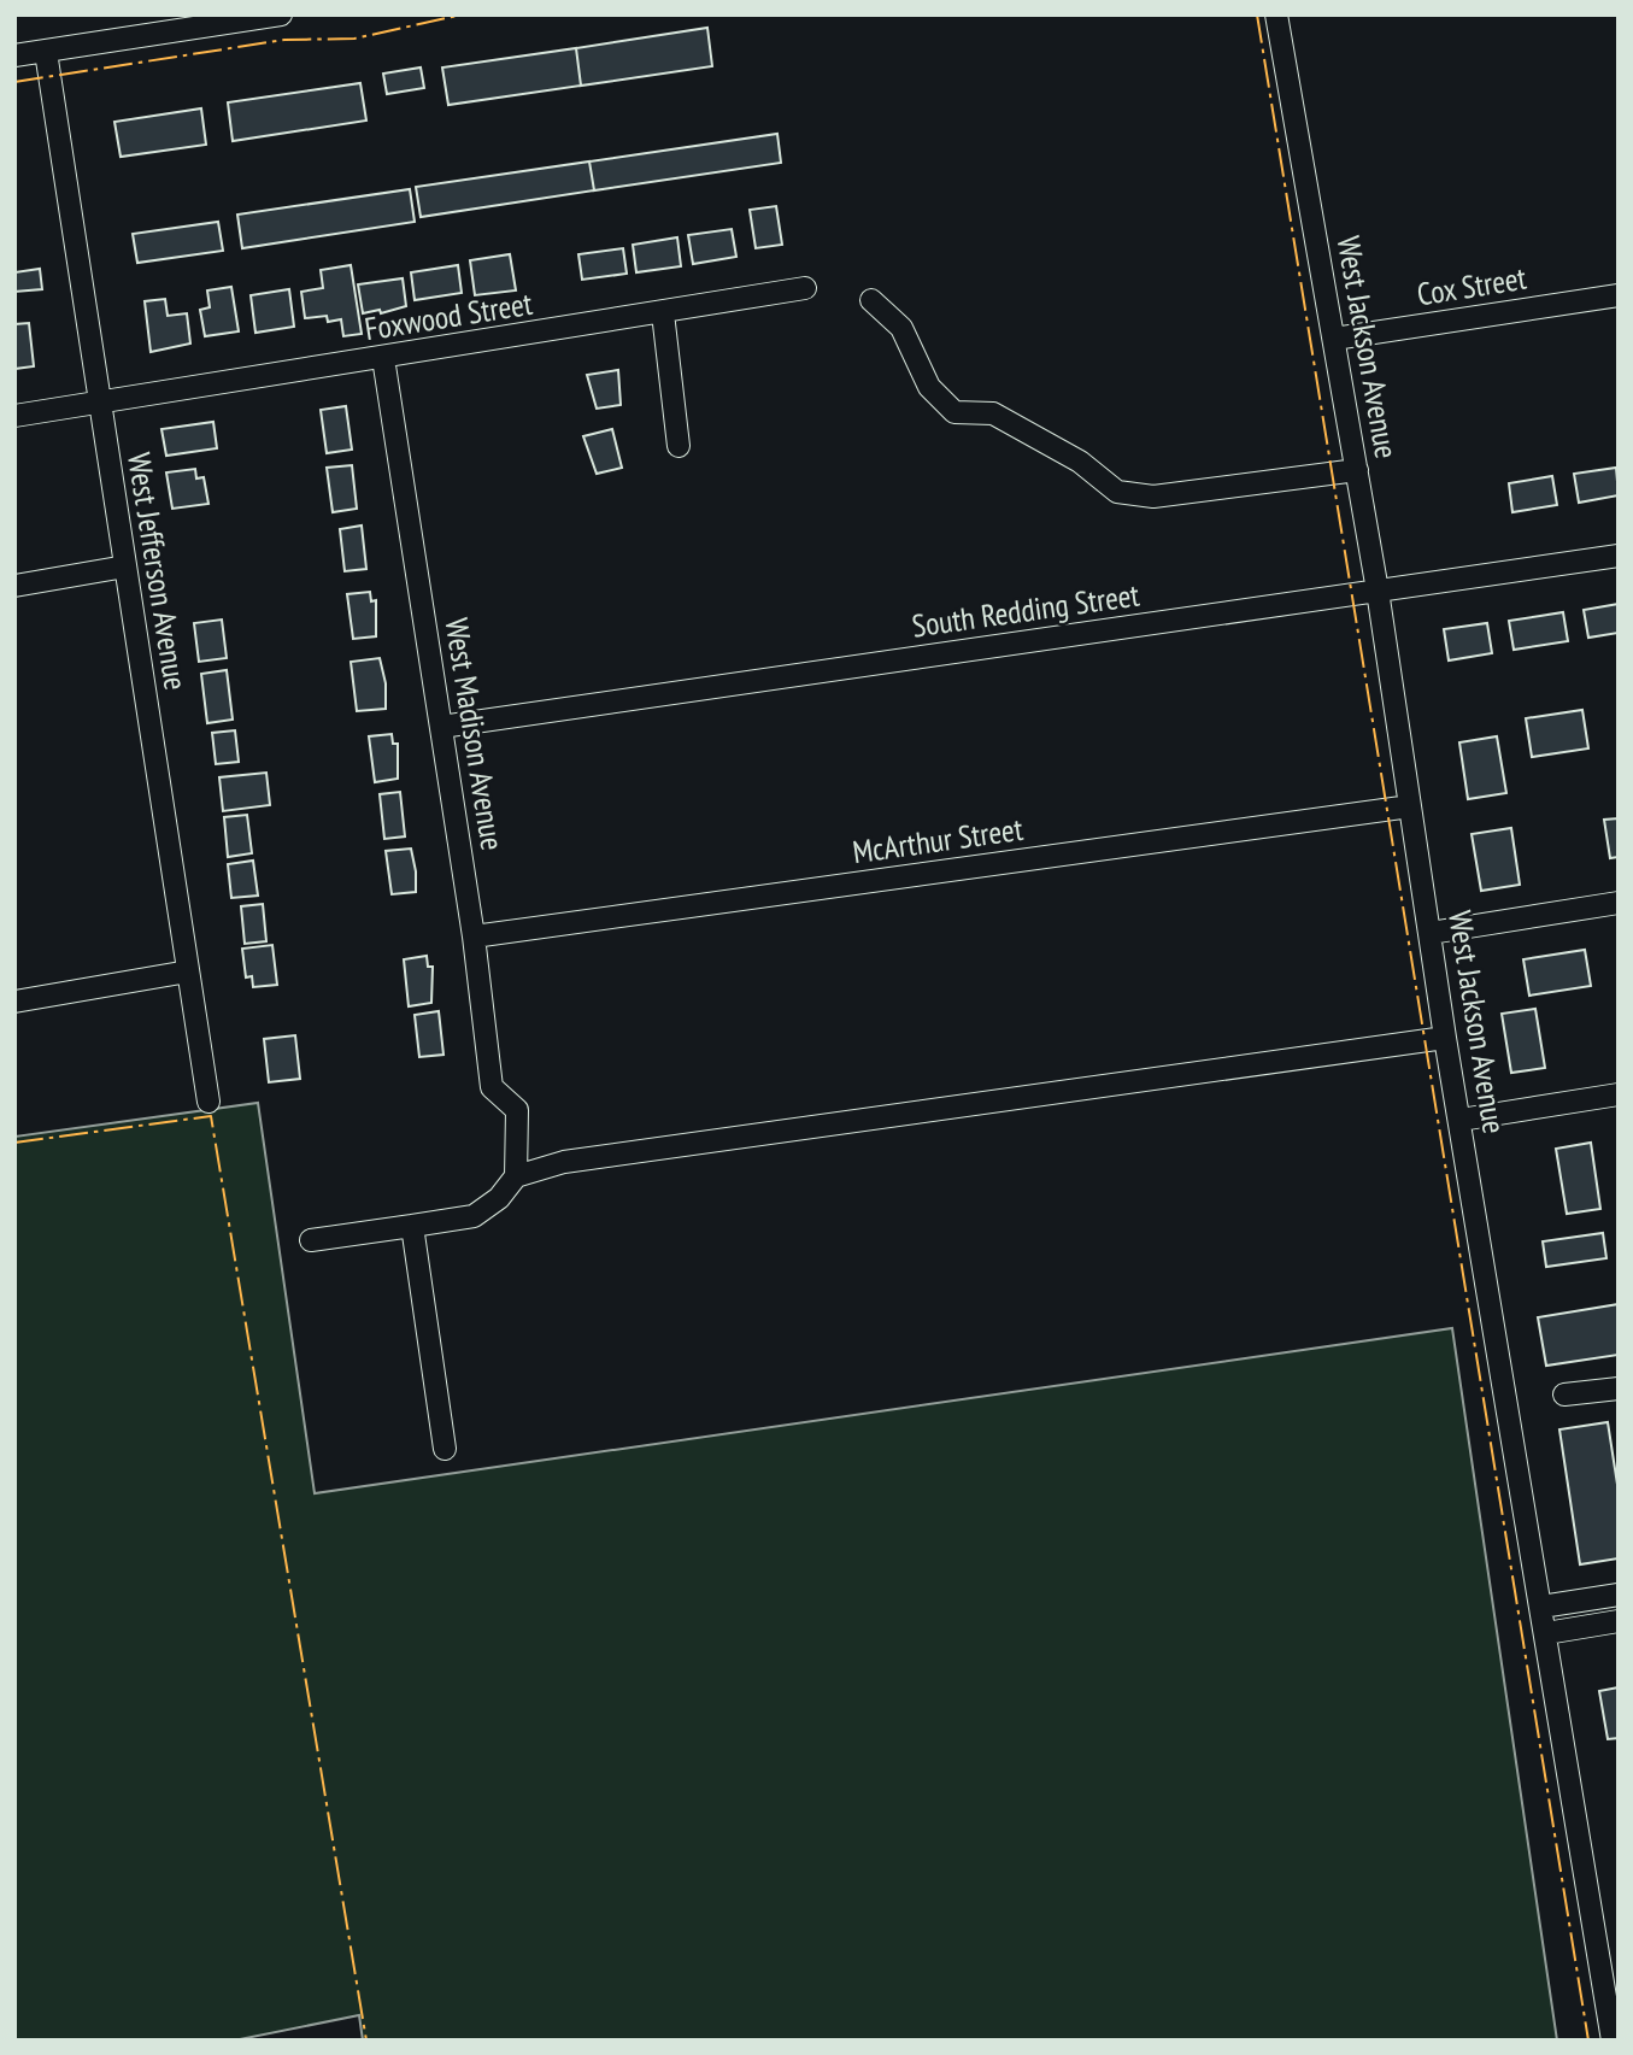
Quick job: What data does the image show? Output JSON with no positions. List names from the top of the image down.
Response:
{
  "streets": {
    "street": [
      "Cox Street",
      "Foxwood Street",
      "West Jackson Avenue",
      "West Jefferson Avenue",
      "South Redding Street",
      "West Madison Avenue",
      "McArthur Street"
    ]
  },
  "crossings": [
    ["Cox Street", "West Jackson Avenue"],
    ["Foxwood Street", "West Jefferson Avenue"],
    ["Foxwood Street", "West Madison Avenue"],
    ["West Jackson Avenue", "South Redding Street"],
    ["West Jackson Avenue", "McArthur Street"],
    ["South Redding Street", "West Madison Avenue"],
    ["West Madison Avenue", "McArthur Street"]
  ]
}
